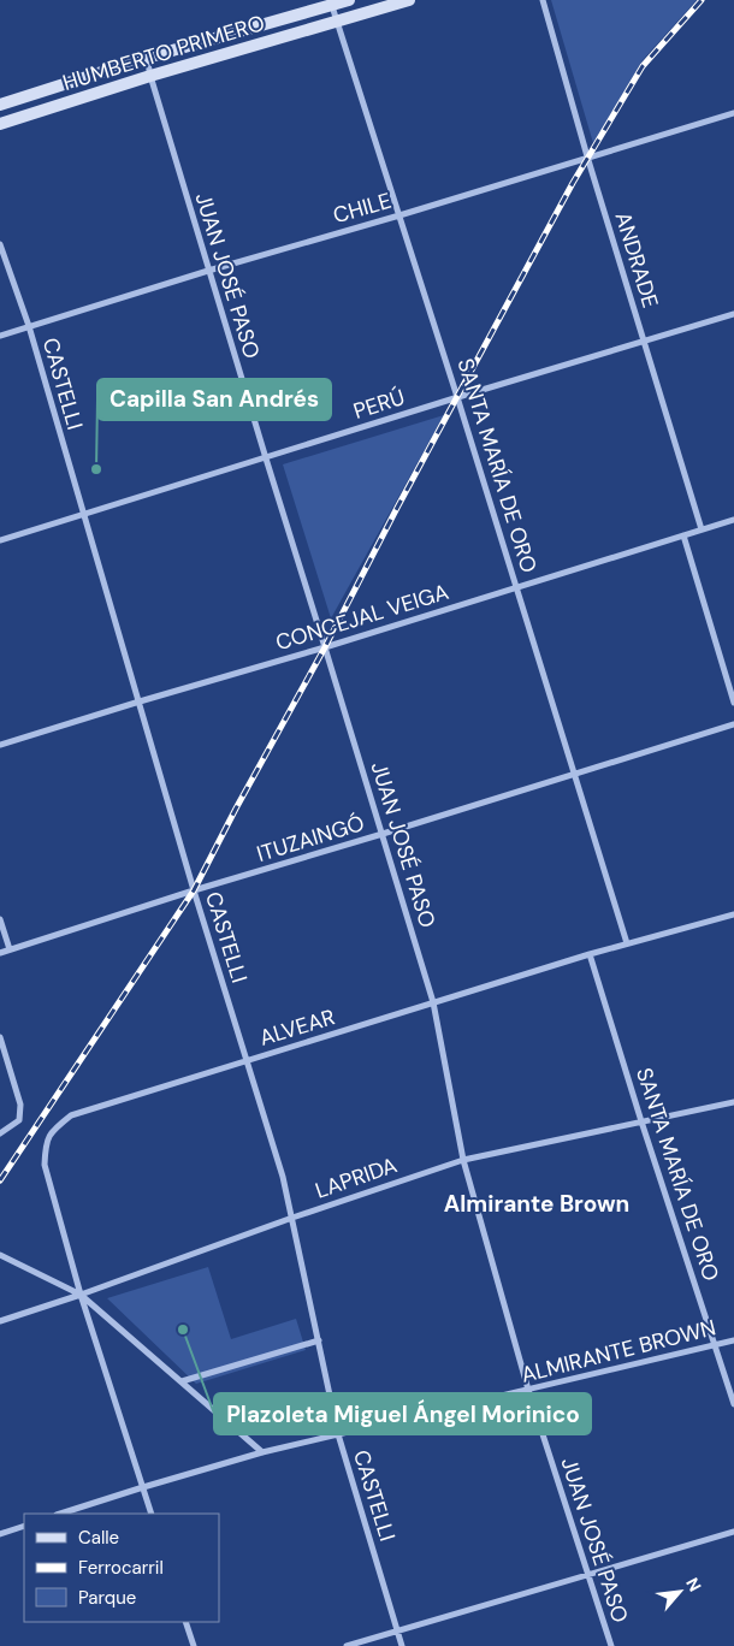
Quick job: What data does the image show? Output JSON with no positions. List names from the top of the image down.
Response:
{
  "streets": {
    "street": [
      "HUMBERTO PRIMERO",
      "CHILE",
      "ANDRADE",
      "JUAN JOSÉ PASO",
      "CASTELLI",
      "PERÚ",
      "SANTA MARÍA DE ORO",
      "CONCEJAL VEIGA",
      "ITUZAINGÓ",
      "ALVEAR",
      "LAPRIDA",
      "ALMIRANTE BROWN"
    ]
  },
  "crossings": [
    ["HUMBERTO PRIMERO", "JUAN JOSÉ PASO"],
    ["HUMBERTO PRIMERO", "SANTA MARÍA DE ORO"],
    ["CHILE", "ANDRADE"],
    ["CHILE", "JUAN JOSÉ PASO"],
    ["CHILE", "CASTELLI"],
    ["CHILE", "SANTA MARÍA DE ORO"],
    ["ANDRADE", "PERÚ"],
    ["ANDRADE", "CONCEJAL VEIGA"],
    ["JUAN JOSÉ PASO", "PERÚ"],
    ["JUAN JOSÉ PASO", "CONCEJAL VEIGA"],
    ["JUAN JOSÉ PASO", "ITUZAINGÓ"],
    ["JUAN JOSÉ PASO", "ALVEAR"],
    ["JUAN JOSÉ PASO", "LAPRIDA"],
    ["JUAN JOSÉ PASO", "ALMIRANTE BROWN"],
    ["CASTELLI", "PERÚ"],
    ["CASTELLI", "CONCEJAL VEIGA"],
    ["CASTELLI", "ITUZAINGÓ"],
    ["CASTELLI", "ALVEAR"],
    ["CASTELLI", "LAPRIDA"],
    ["CASTELLI", "ALMIRANTE BROWN"],
    ["PERÚ", "SANTA MARÍA DE ORO"],
    ["SANTA MARÍA DE ORO", "CONCEJAL VEIGA"],
    ["SANTA MARÍA DE ORO", "ITUZAINGÓ"],
    ["SANTA MARÍA DE ORO", "ALVEAR"],
    ["SANTA MARÍA DE ORO", "LAPRIDA"],
    ["SANTA MARÍA DE ORO", "ALMIRANTE BROWN"],
    ["ALVEAR", "LAPRIDA"]
  ],
  "districts": ["Almirante Brown"],
  "places": ["Capilla San Andrés", "Plazoleta Miguel Ángel Morinico"],
  "legend": ["Calle", "Ferrocarril", "Parque"],
  "north": "top right"
}
